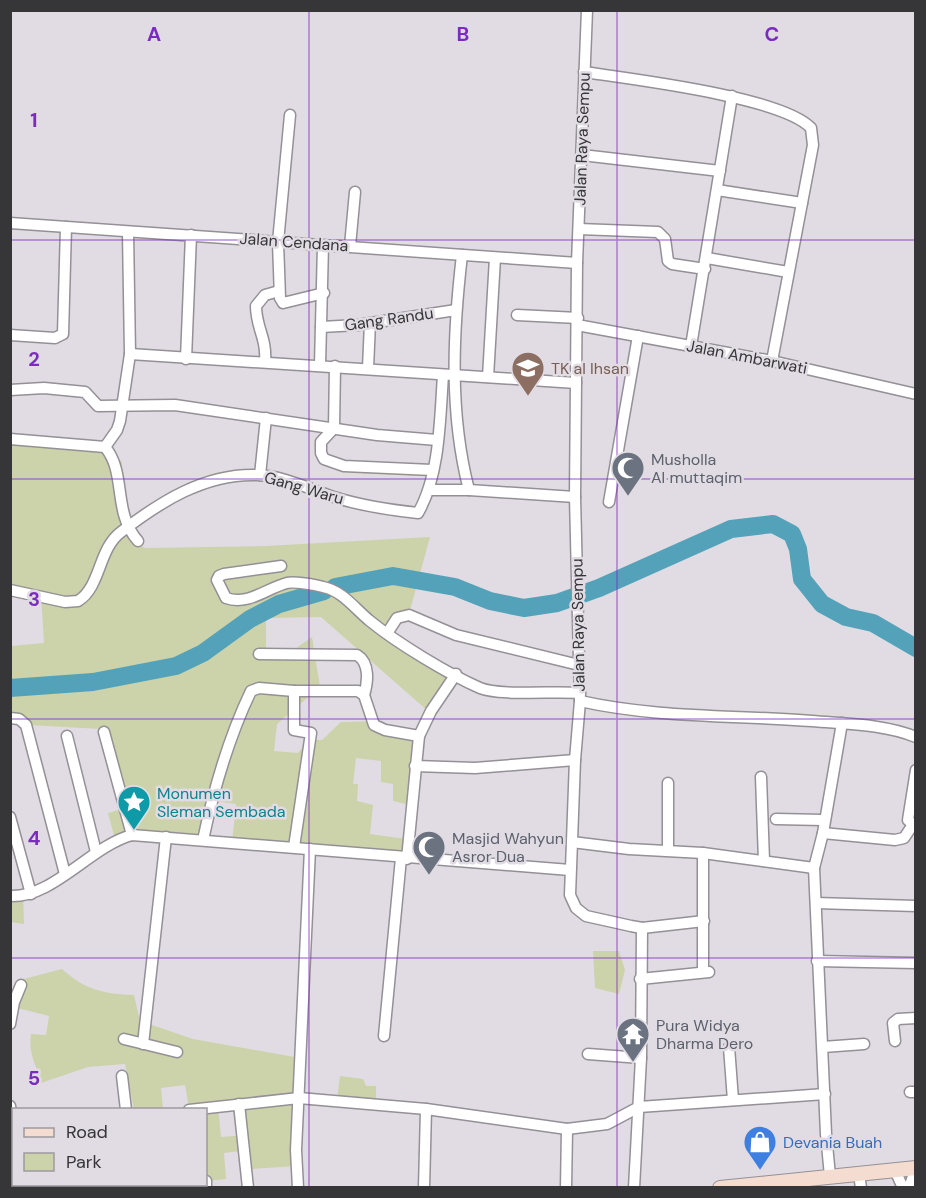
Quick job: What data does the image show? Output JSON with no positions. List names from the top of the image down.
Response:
{
  "streets": {
    "street": [
      "Jalan Raya Sempu",
      "Jalan Cendana",
      "Gang Randu",
      "Jalan Ambarwati",
      "Gang Waru"
    ]
  },
  "crossings": [
    ["Jalan Raya Sempu", "Jalan Cendana"],
    ["Jalan Raya Sempu", "Jalan Ambarwati"]
  ],
  "places": {
    "school or university": ["TK al Ihsan"],
    "mosque": ["Musholla Al muttaqim", "Masjid Wahyun Asror Dua"],
    "place": ["Monumen Sleman Sembada"],
    "temple": ["Pura Widya Dharma Dero"],
    "shop": ["Devania Buah"]
  },
  "legend": ["Road", "Park"],
  "grid": {
    "columns": ["A", "B", "C"],
    "rows": [
      "1",
      "2",
      "3",
      "4",
      "5"
    ]
  }
}
